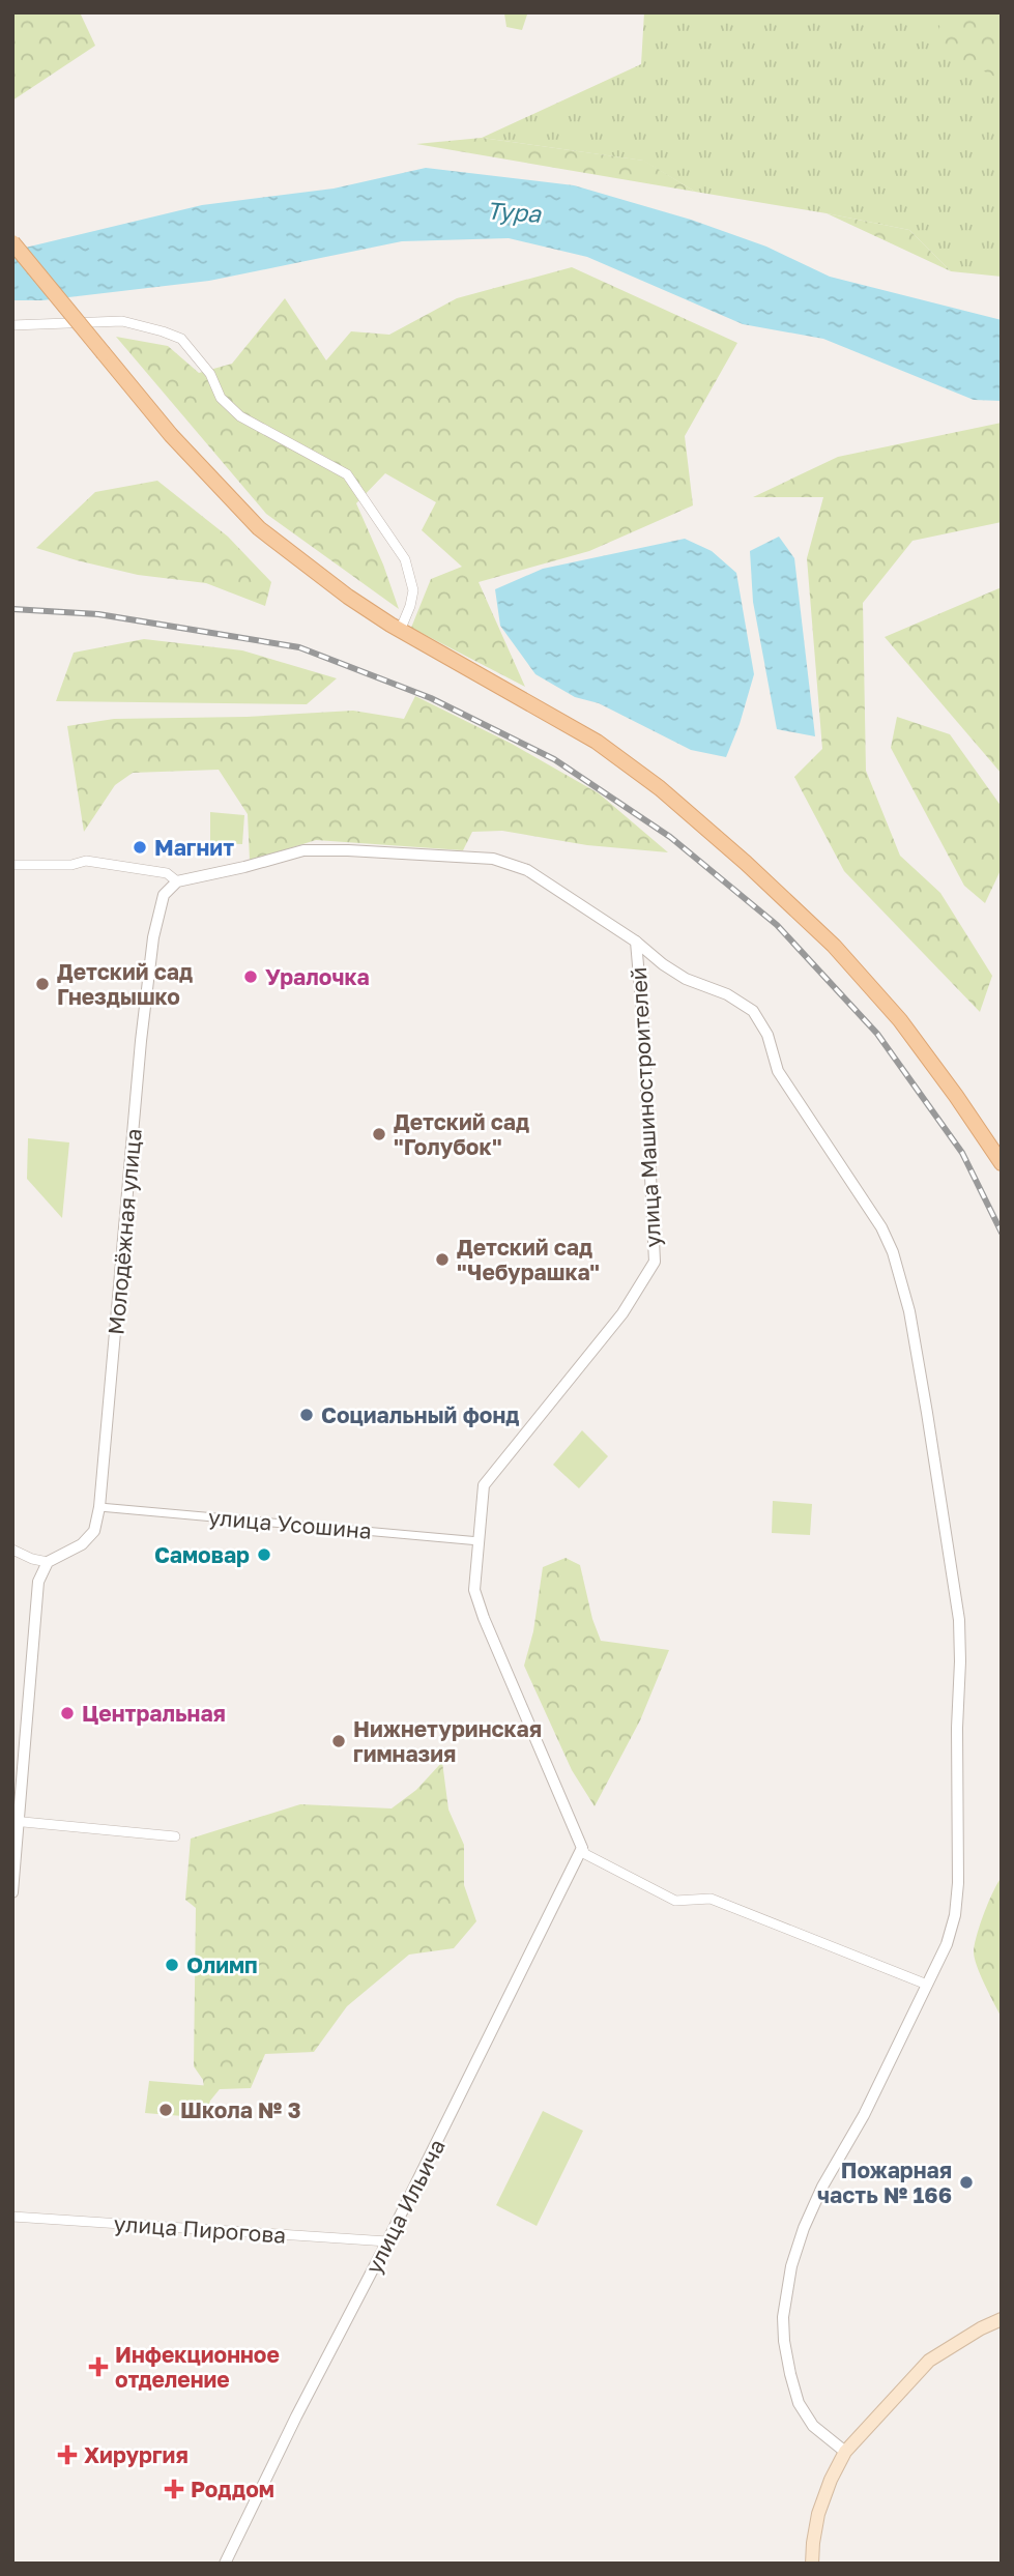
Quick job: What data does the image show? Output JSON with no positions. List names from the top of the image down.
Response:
{
  "streets": {
    "street": [
      "улица Машиностроителей",
      "Молодёжная улица",
      "улица Усошина",
      "улица Ильича",
      "улица Пирогова"
    ]
  },
  "crossings": [
    ["улица Машиностроителей", "Молодёжная улица"],
    ["улица Машиностроителей", "улица Усошина"],
    ["улица Машиностроителей", "улица Ильича"],
    ["Молодёжная улица", "улица Усошина"],
    ["улица Ильича", "улица Пирогова"]
  ],
  "water": ["Тура"],
  "places": {
    "other": [
      "Магнит",
      "Уралочка",
      "Детский сад Гнездышко",
      "Детский сад \"Голубок\"",
      "Детский сад \"Чебурашка\"",
      "Социальный фонд",
      "Самовар",
      "Центральная",
      "Нижнетуринская гимназия",
      "Олимп",
      "Школа № 3",
      "Пожарная часть № 166"
    ],
    "health": ["Инфекционное отделение", "Хирургия", "Роддом"]
  }
}
